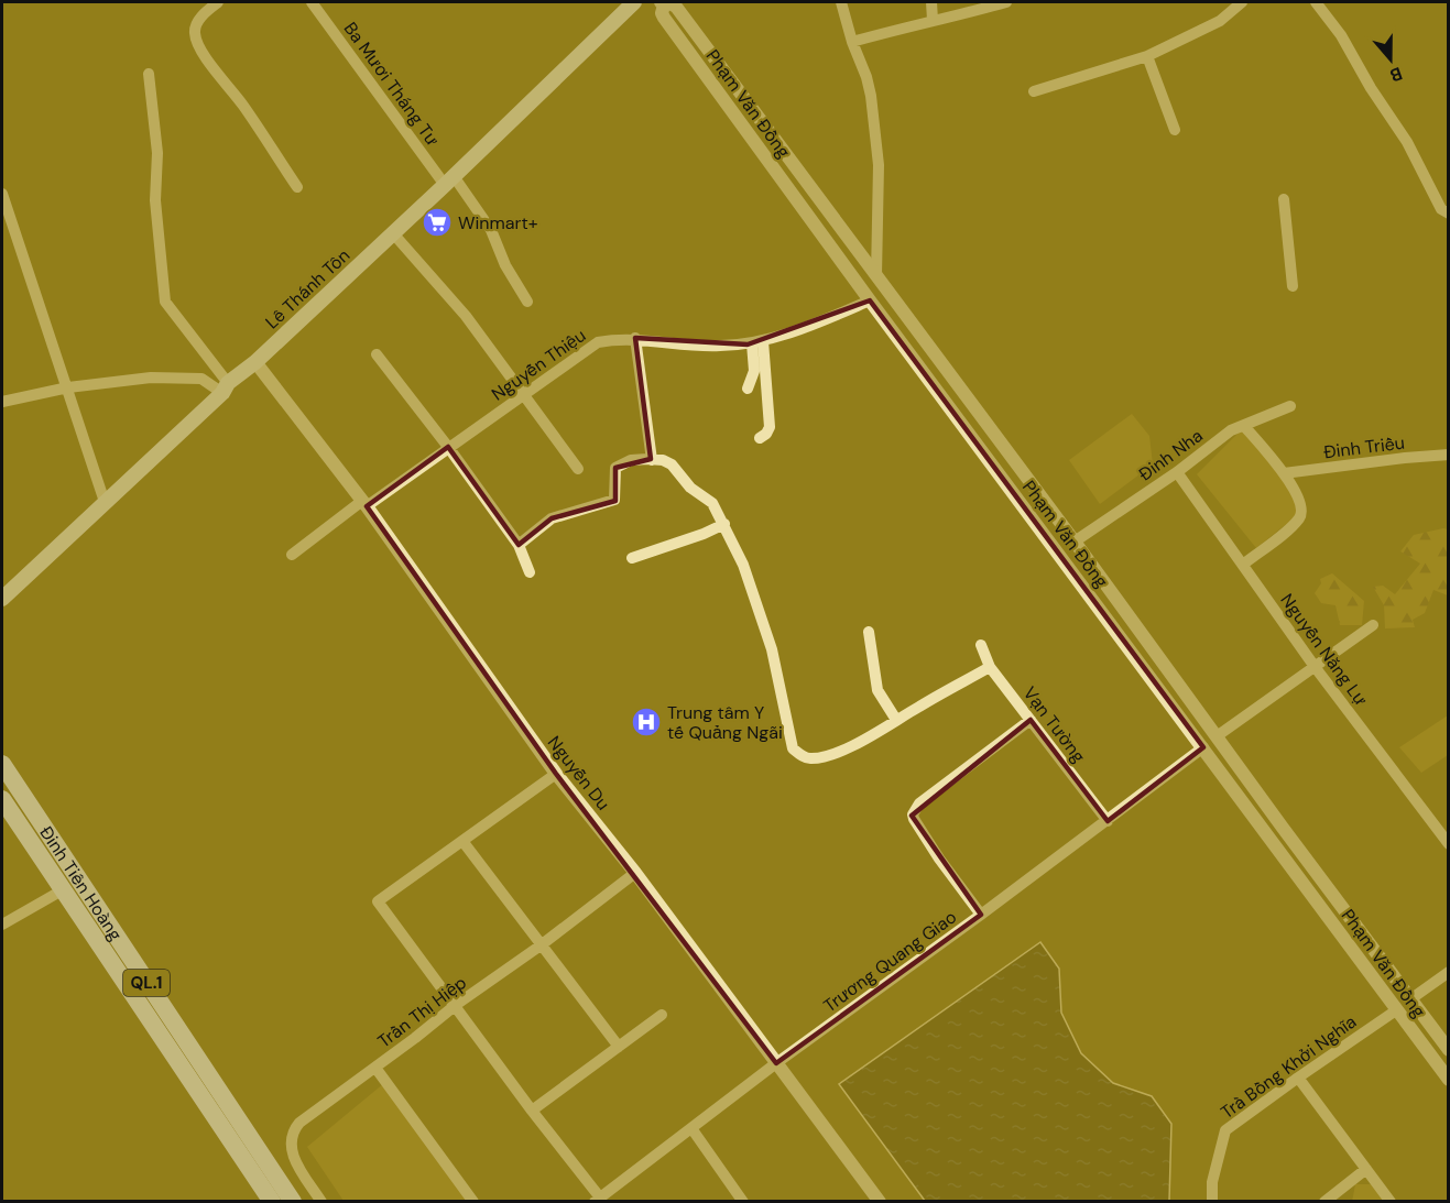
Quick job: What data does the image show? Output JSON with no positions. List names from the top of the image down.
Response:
{
  "streets": {
    "highway": ["Đinh Tiên Hoàng", "QL.1"],
    "main road": ["Lê Thánh Tôn"],
    "street": [
      "Ba Mươi Tháng Tư",
      "Phạm Văn Đồng",
      "Nguyễn Thiệu",
      "Đinh Triều",
      "Đinh Nha",
      "Nguyễn Năng Lự",
      "Vạn Tường",
      "Nguyễn Du",
      "Trương Quang Giao",
      "Trần Thị Hiệp",
      "Trà Bồng Khởi Nghĩa"
    ]
  },
  "crossings": [
    ["Ba Mươi Tháng Tư", "Lê Thánh Tôn"],
    ["Phạm Văn Đồng", "Nguyễn Thiệu"],
    ["Phạm Văn Đồng", "Đinh Nha"],
    ["Phạm Văn Đồng", "Trương Quang Giao"],
    ["Phạm Văn Đồng", "Trà Bồng Khởi Nghĩa"],
    ["Lê Thánh Tôn", "Nguyễn Du"],
    ["Nguyễn Thiệu", "Nguyễn Du"],
    ["Đinh Nha", "Nguyễn Năng Lự"],
    ["Vạn Tường", "Trương Quang Giao"],
    ["Nguyễn Du", "Trương Quang Giao"],
    ["Nguyễn Du", "Trần Thị Hiệp"]
  ],
  "places": {
    "supermarket": ["Winmart+"],
    "hospital": ["Trung tâm Y tế Quảng Ngãi"]
  },
  "north": "bottom"
}
